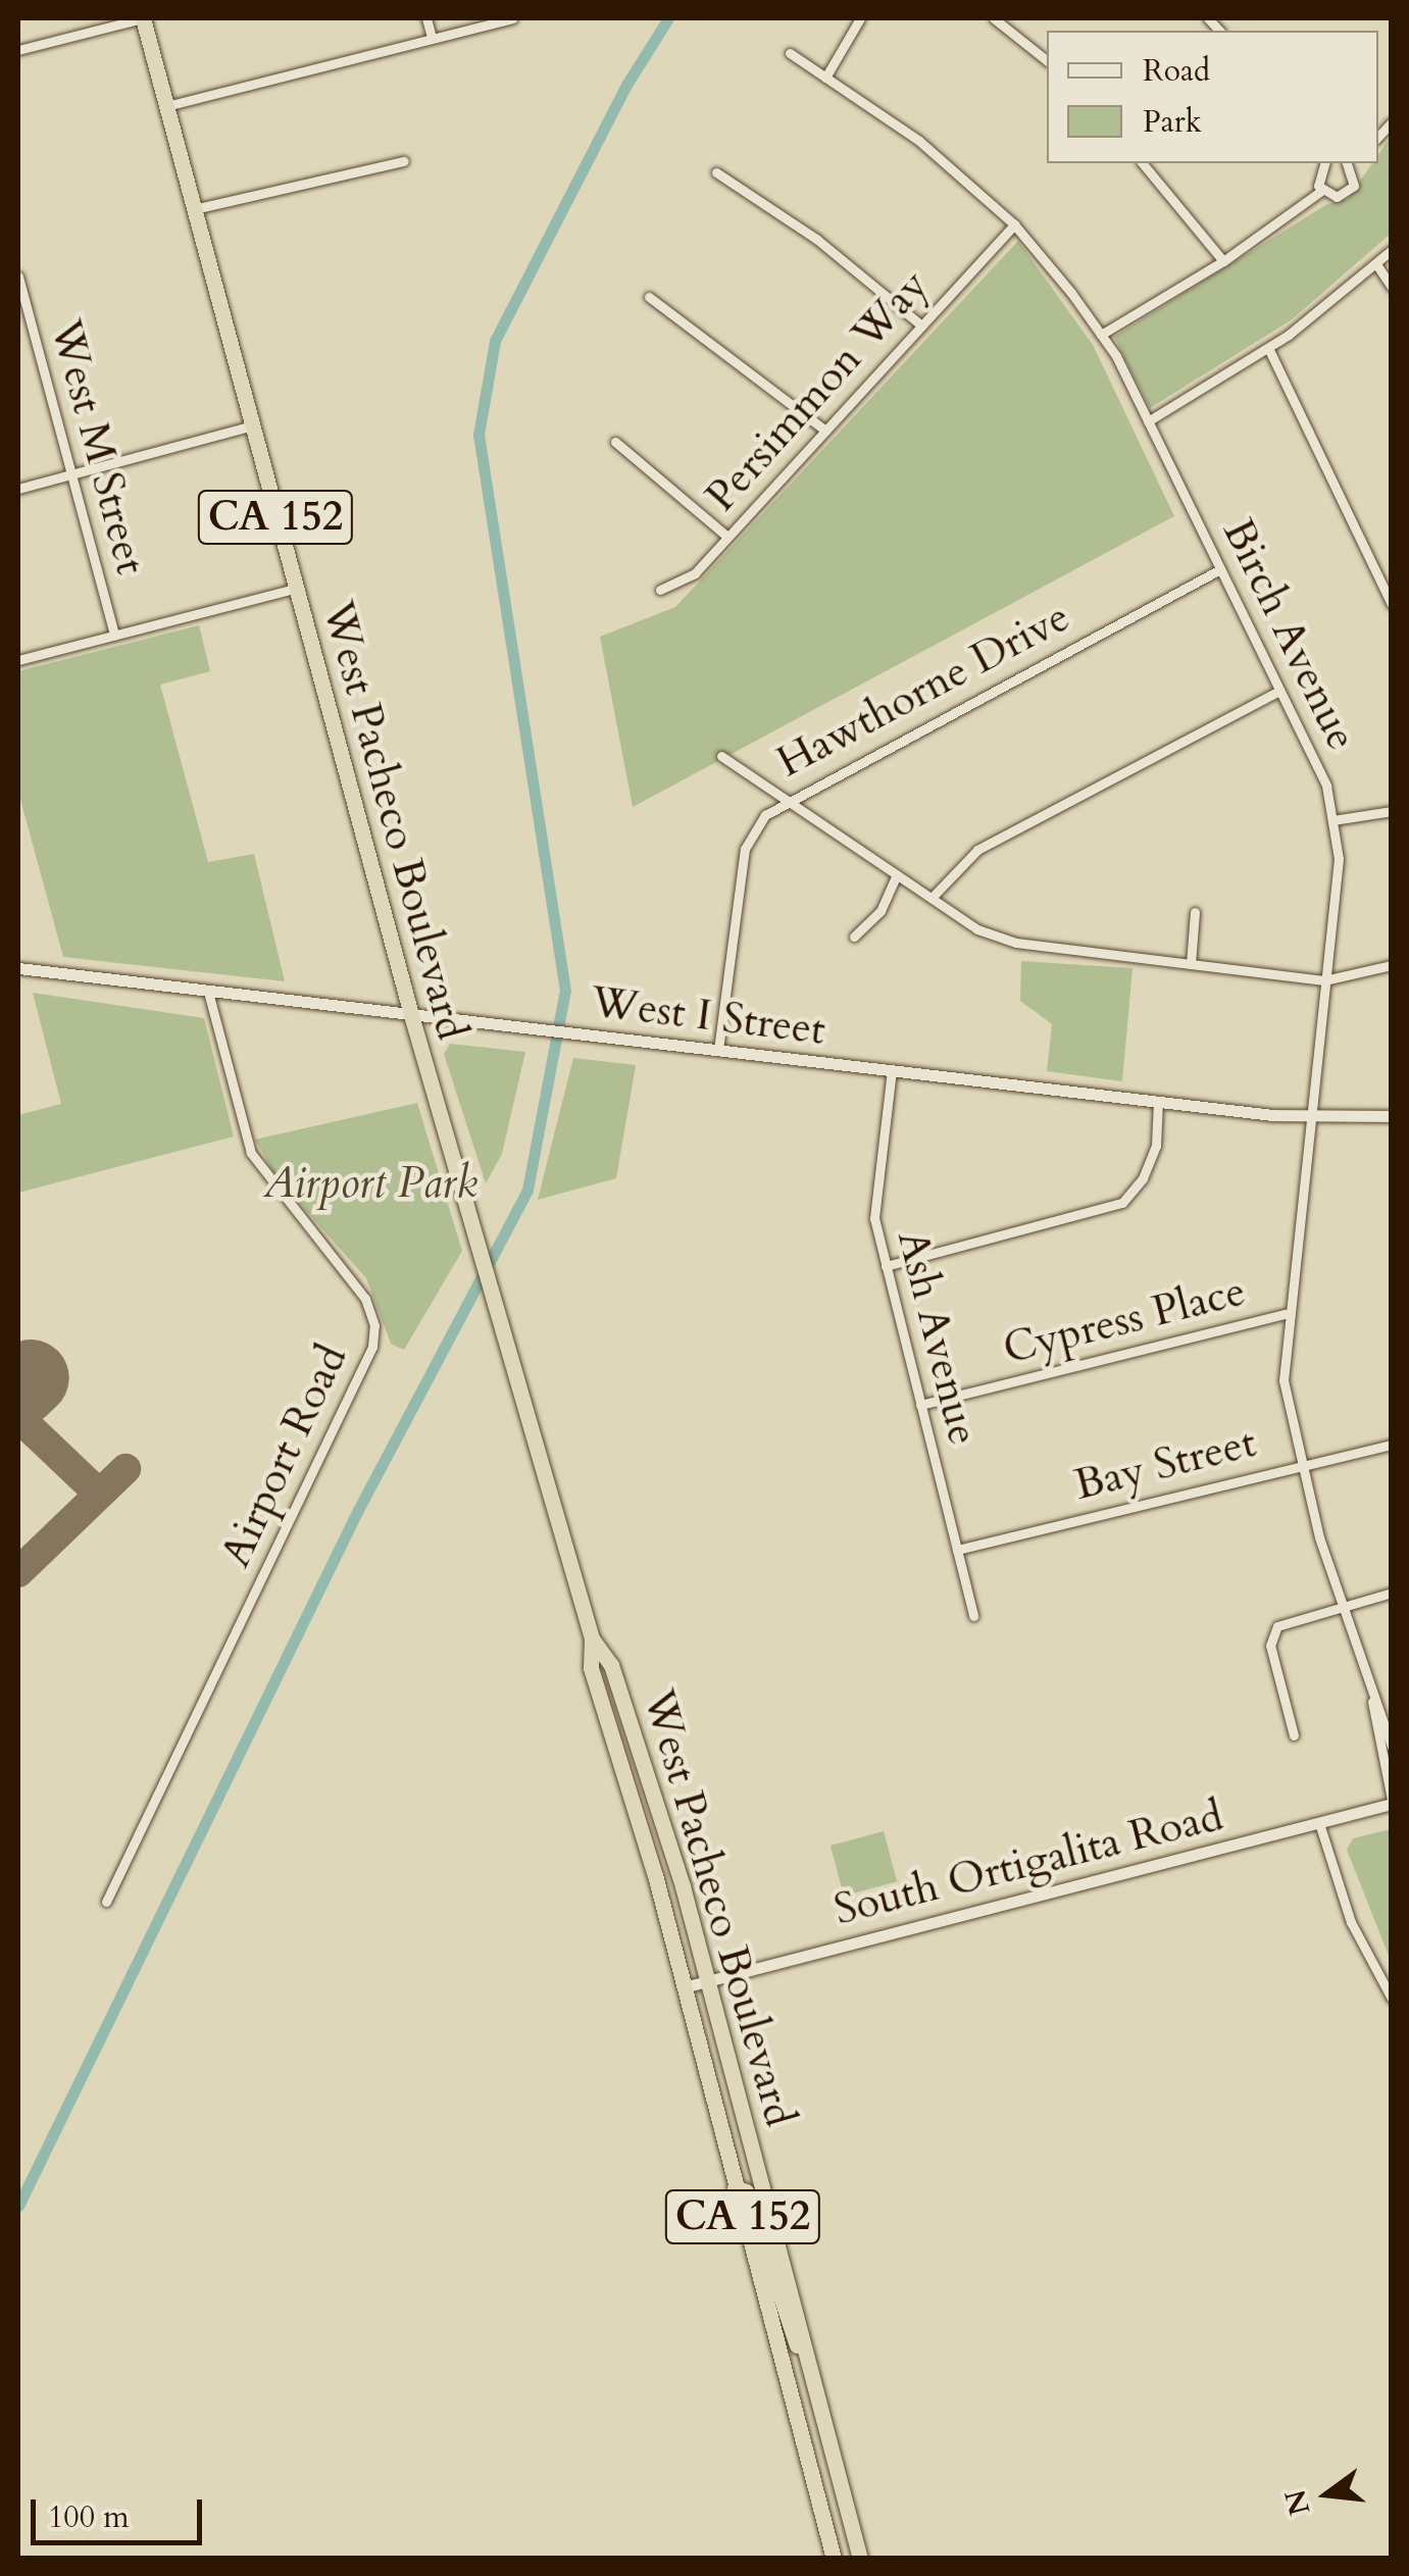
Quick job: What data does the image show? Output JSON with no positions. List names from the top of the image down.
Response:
{
  "streets": {
    "highway": ["CA 152", "West Pacheco Boulevard"],
    "street": [
      "Persimmon Way",
      "West M Street",
      "Birch Avenue",
      "Hawthorne Drive",
      "West I Street",
      "Cypress Place",
      "Ash Avenue",
      "Airport Road",
      "Bay Street",
      "South Ortigalita Road"
    ]
  },
  "crossings": [
    ["Persimmon Way", "Birch Avenue"],
    ["Birch Avenue", "Hawthorne Drive"],
    ["Birch Avenue", "West I Street"],
    ["Birch Avenue", "Cypress Place"],
    ["Birch Avenue", "Bay Street"],
    ["Birch Avenue", "South Ortigalita Road"],
    ["Hawthorne Drive", "West I Street"],
    ["West Pacheco Boulevard", "West I Street"],
    ["West Pacheco Boulevard", "South Ortigalita Road"],
    ["West I Street", "Ash Avenue"],
    ["West I Street", "Airport Road"],
    ["Cypress Place", "Ash Avenue"],
    ["Ash Avenue", "Bay Street"]
  ],
  "parks": ["Airport Park"],
  "legend": ["Road", "Park"],
  "scale_bar": "100 m",
  "north": "left"
}
